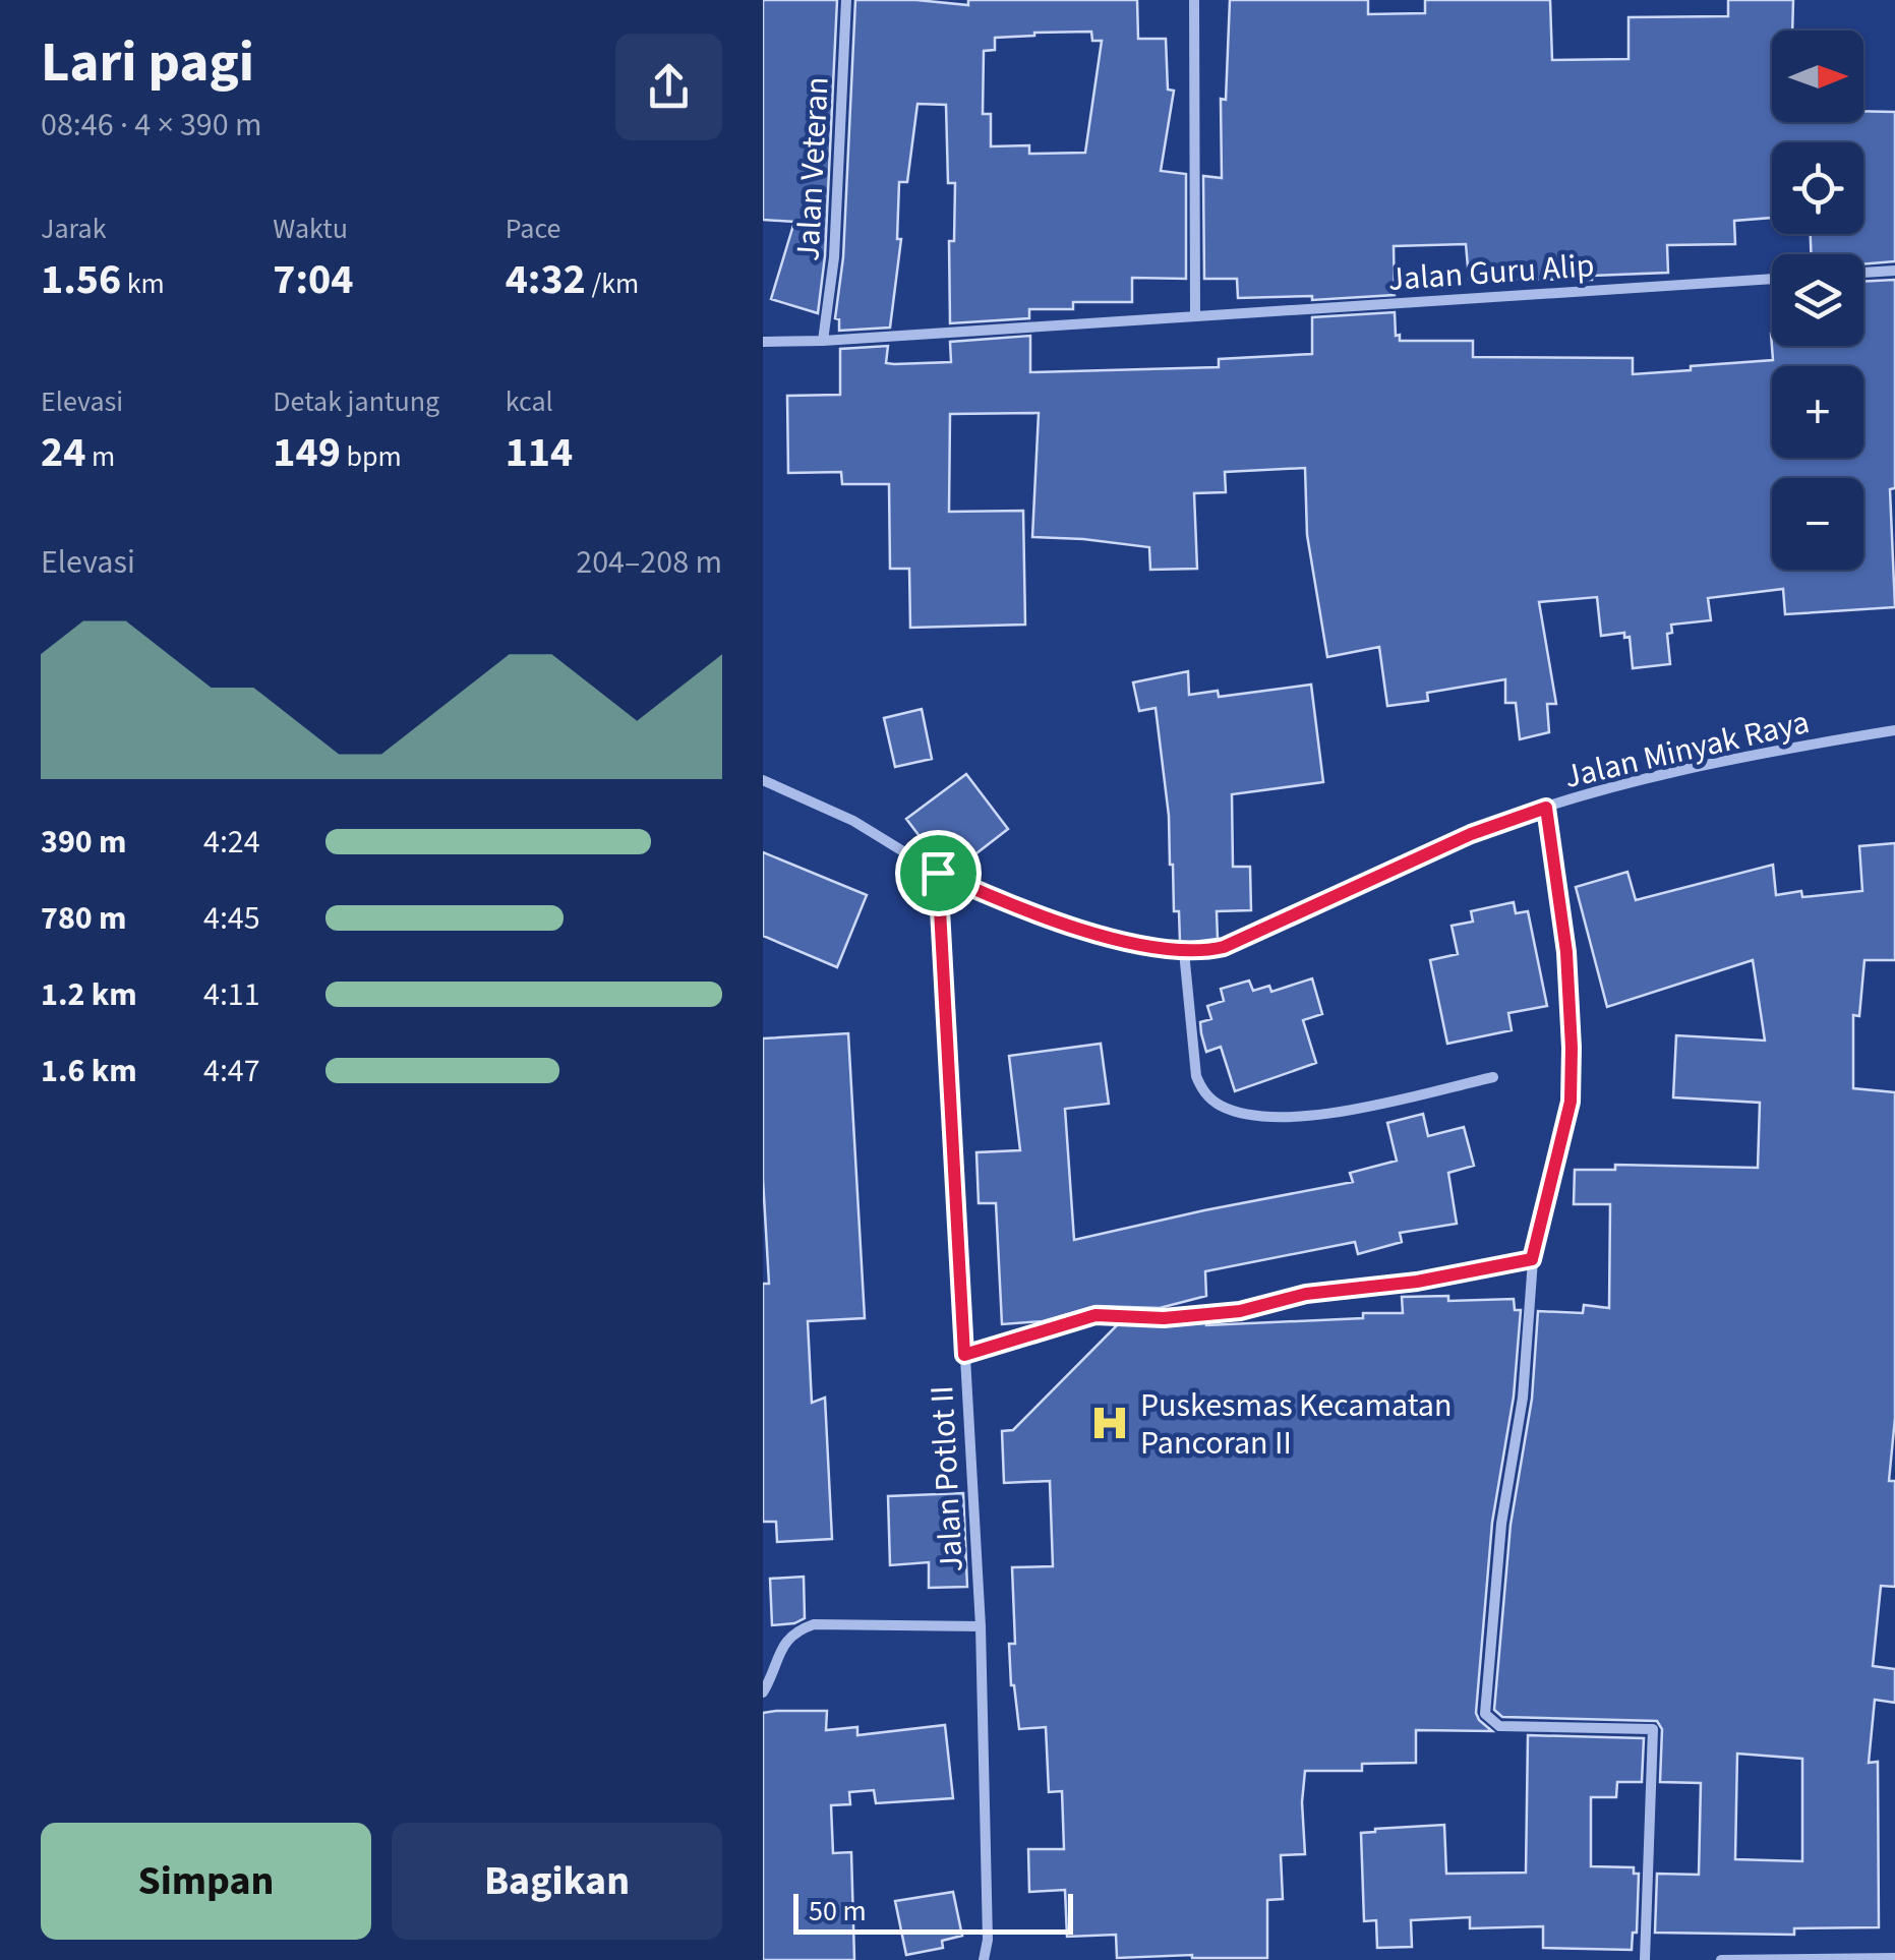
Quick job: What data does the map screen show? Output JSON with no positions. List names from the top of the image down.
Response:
{
  "streets": {
    "street": [
      "Jalan Veteran",
      "Jalan Guru Alip",
      "Jalan Minyak Raya",
      "Jalan Potlot II"
    ]
  },
  "crossings": [
    ["Jalan Veteran", "Jalan Guru Alip"],
    ["Jalan Minyak Raya", "Jalan Potlot II"]
  ],
  "places": {
    "hospital": ["Puskesmas Kecamatan Pancoran II"]
  },
  "scale_bar": "50 m",
  "north": "right",
  "page": {
    "heading": ["Lari pagi", "08:46 · 4 × 390 m"],
    "map_buttons": ["+", "−"],
    "stats": [
      ["Jarak", "1.56 km"],
      ["Waktu", "7:04"],
      ["Pace", "4:32 /km"],
      ["Elevasi", "24 m"],
      ["Detak jantung", "149 bpm"],
      ["kcal", "114"]
    ],
    "chart": ["Elevasi", "204–208 m"],
    "list": [
      {
        "name": "390 m",
        "note": "4:24"
      },
      {
        "name": "780 m",
        "note": "4:45"
      },
      {
        "name": "1.2 km",
        "note": "4:11"
      },
      {
        "name": "1.6 km",
        "note": "4:47"
      }
    ],
    "buttons": ["Simpan", "Bagikan"],
    "scale": "50 m"
  }
}
